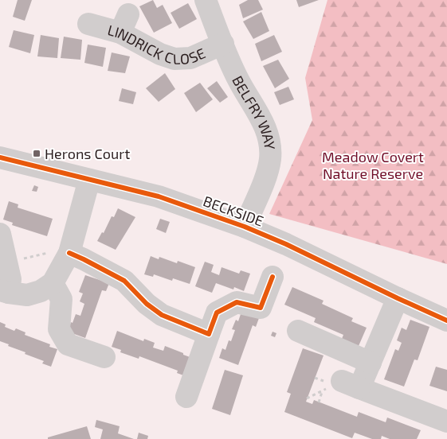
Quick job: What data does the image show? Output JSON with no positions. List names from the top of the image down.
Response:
{
  "streets": {
    "street": ["LINDRICK CLOSE", "BELFRY WAY", "BECKSIDE"]
  },
  "crossings": [
    ["LINDRICK CLOSE", "BELFRY WAY"],
    ["BELFRY WAY", "BECKSIDE"]
  ],
  "parks": ["Meadow Covert Nature Reserve"],
  "places": {
    "transit": ["Herons Court"]
  }
}
